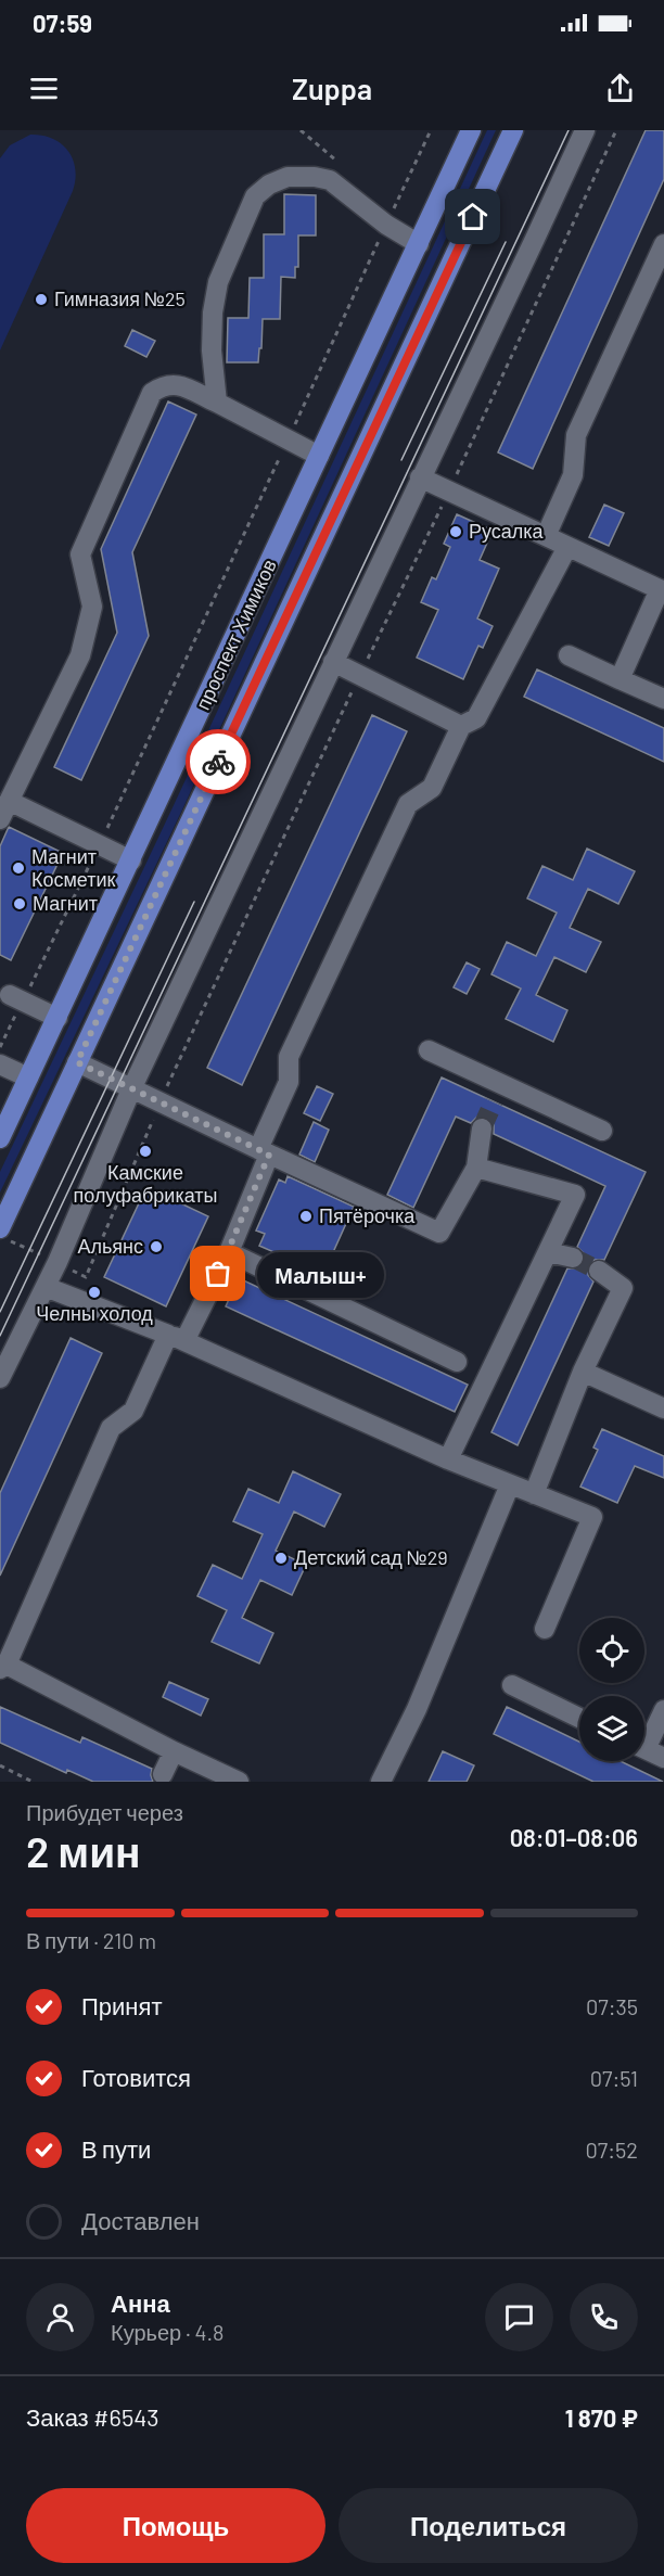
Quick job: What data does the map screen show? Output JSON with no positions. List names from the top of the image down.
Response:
{
  "streets": {
    "main road": ["проспект Химиков"]
  },
  "places": [
    "Гимназия №25",
    "Русалка",
    "Магнит Косметик",
    "Магнит",
    "Камские полуфабрикаты",
    "Пятёрочка",
    "Альянс",
    "Малыш+",
    "Челны холод",
    "Детский сад №29"
  ],
  "page": {
    "status": "07:59",
    "header": "Zuppa",
    "bubble": "Малыш+",
    "heading": ["2 мин", "Прибудет через", "08:01–08:06"],
    "panel": [
      "Анна",
      "Курьер · 4.8",
      "Заказ #6543",
      "1 870 ₽"
    ],
    "bar": "В пути · 210 m",
    "list": [
      ["Принят", "07:35"],
      ["Готовится", "07:51"],
      ["В пути", "07:52"],
      "Доставлен"
    ],
    "buttons": ["Помощь", "Поделиться"]
  }
}
